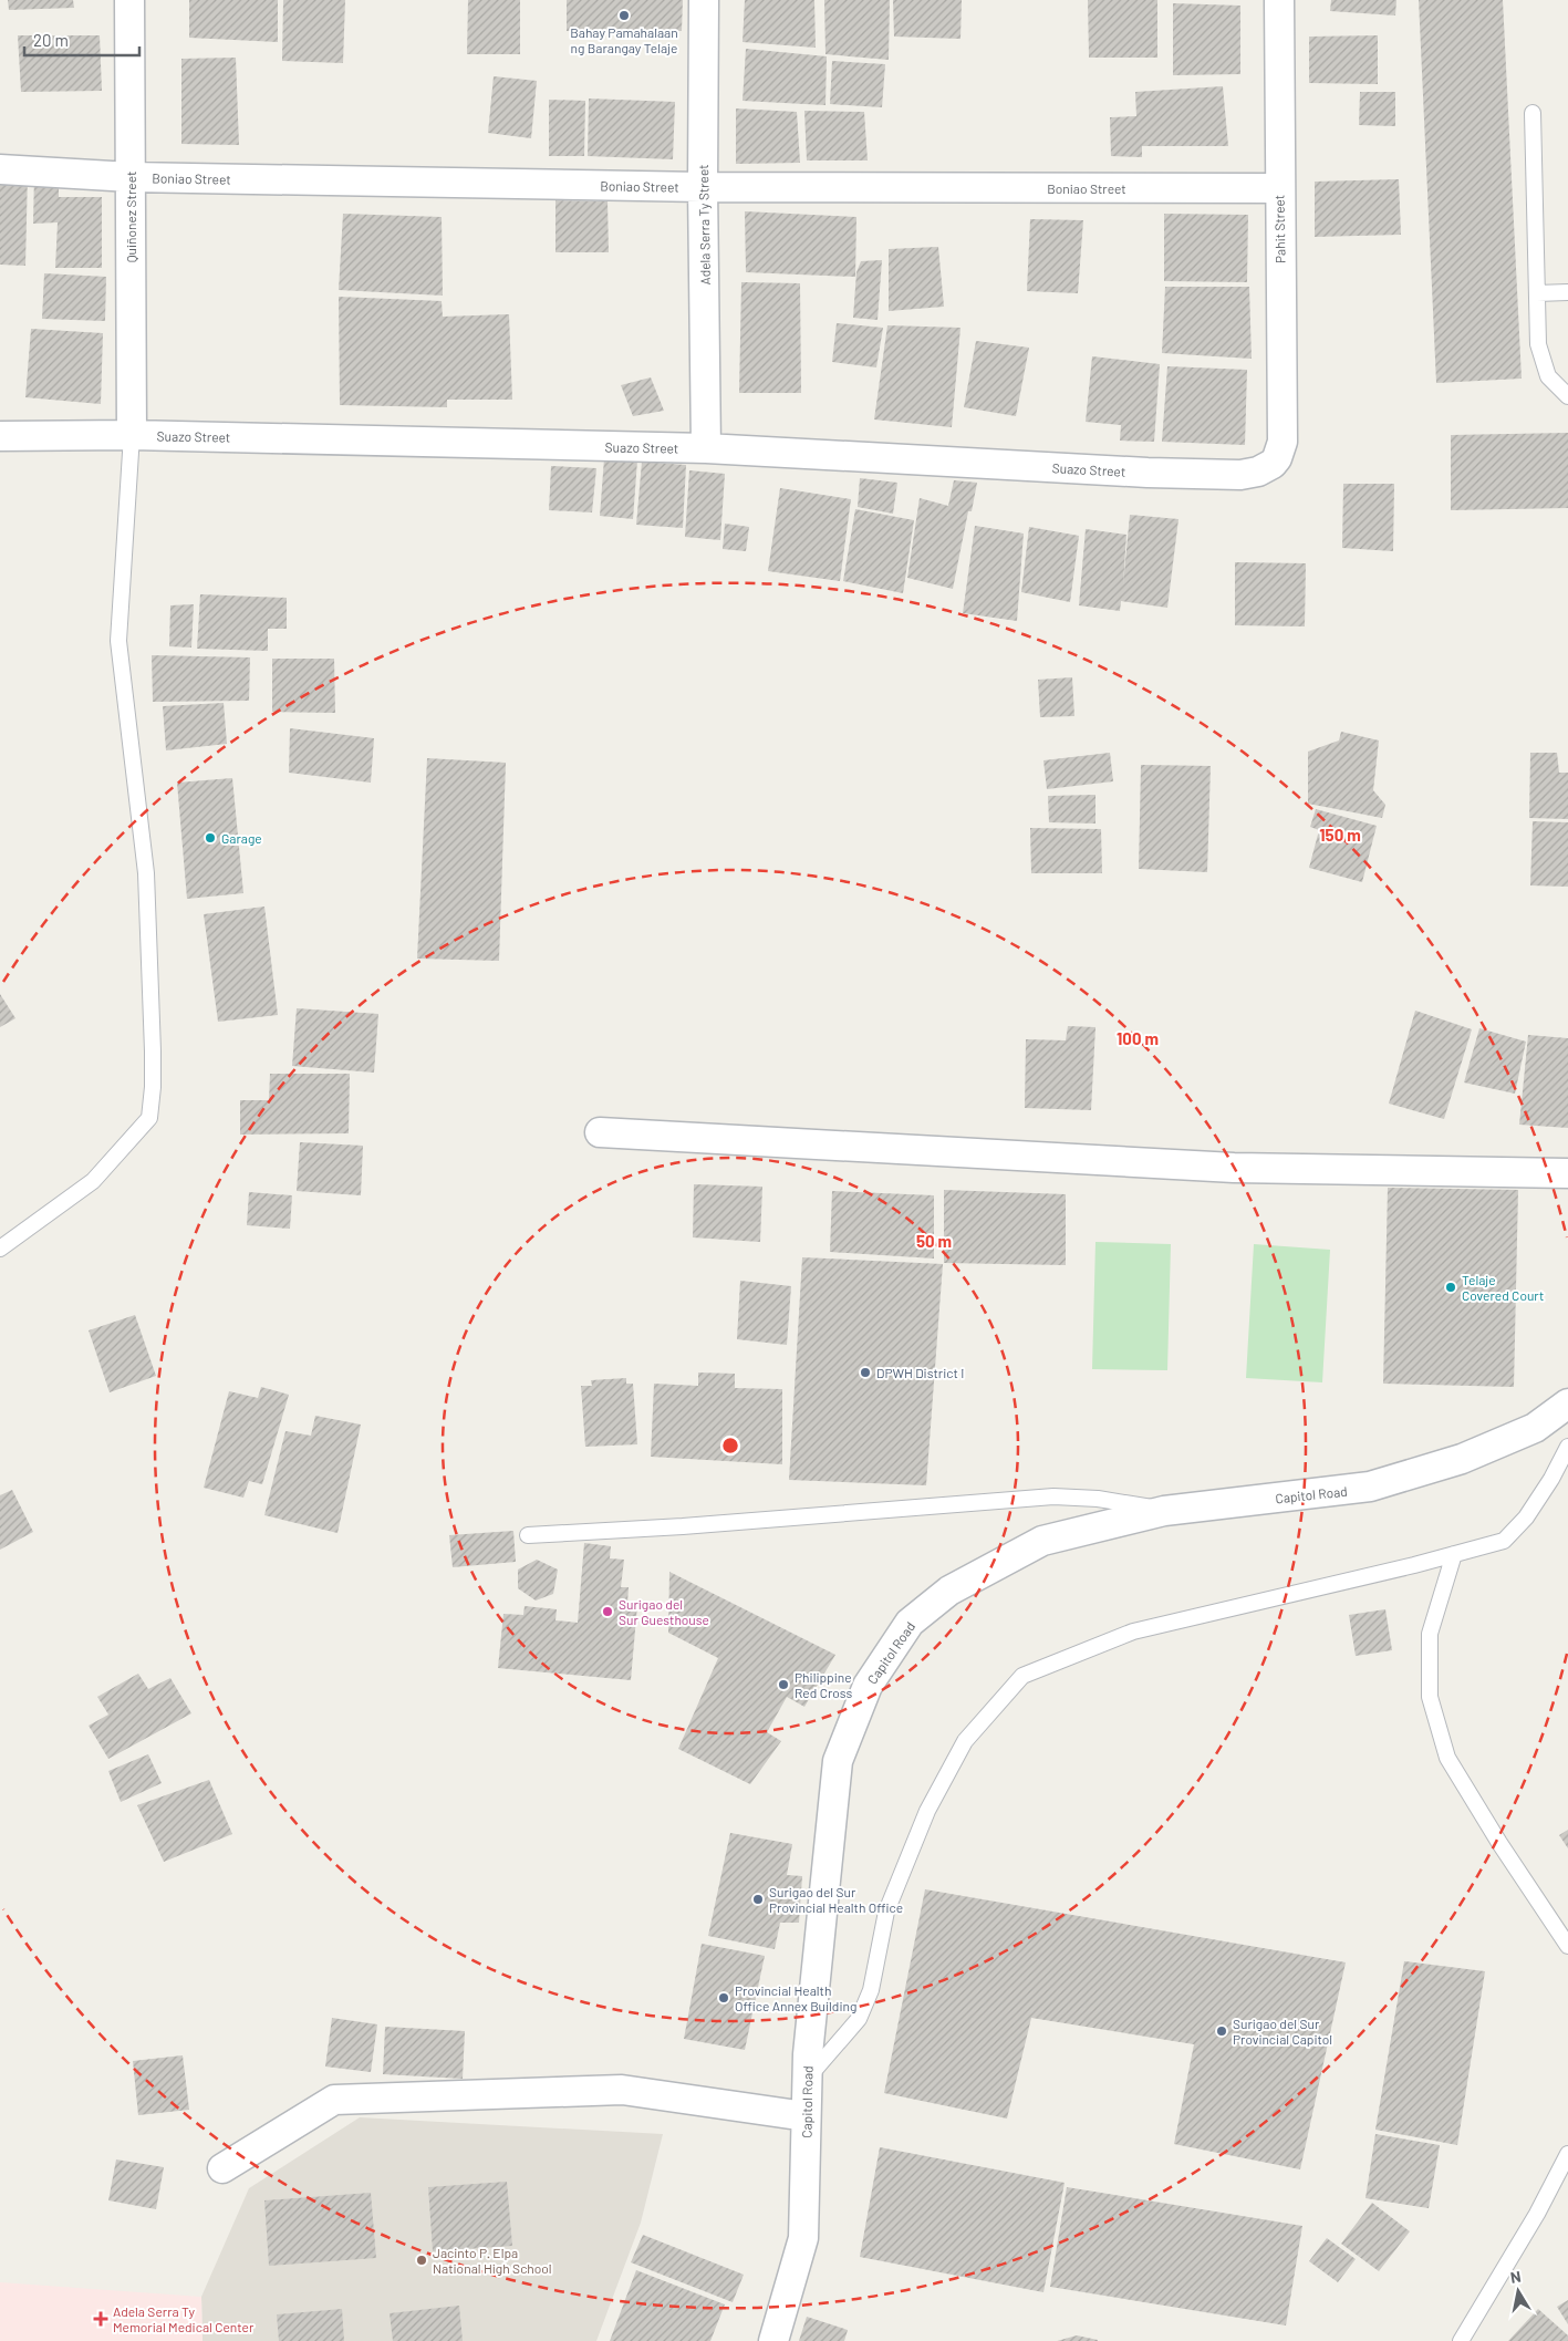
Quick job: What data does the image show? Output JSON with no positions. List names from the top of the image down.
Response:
{
  "streets": {
    "street": [
      "Boniao Street",
      "Quiñonez Street",
      "Adela Serra Ty Street",
      "Pahit Street",
      "Suazo Street",
      "Capitol Road"
    ]
  },
  "crossings": [
    ["Boniao Street", "Quiñonez Street"],
    ["Boniao Street", "Adela Serra Ty Street"],
    ["Boniao Street", "Pahit Street"],
    ["Quiñonez Street", "Suazo Street"],
    ["Adela Serra Ty Street", "Suazo Street"],
    ["Pahit Street", "Suazo Street"]
  ],
  "places": {
    "other": [
      "Bahay Pamahalaan ng Barangay Telaje",
      "Garage",
      "Telaje Covered Court",
      "DPWH District I",
      "Surigao del Sur Guesthouse",
      "Philippine Red Cross",
      "Surigao del Sur Provincial Health Office",
      "Provincial Health Office Annex Building",
      "Surigao del Sur Provincial Capitol",
      "Jacinto P. Elpa National High School"
    ],
    "health": ["Adela Serra Ty Memorial Medical Center"]
  },
  "scale_bar": "20 m",
  "north": "top",
  "rings": ["150 m", "100 m", "50 m"]
}
